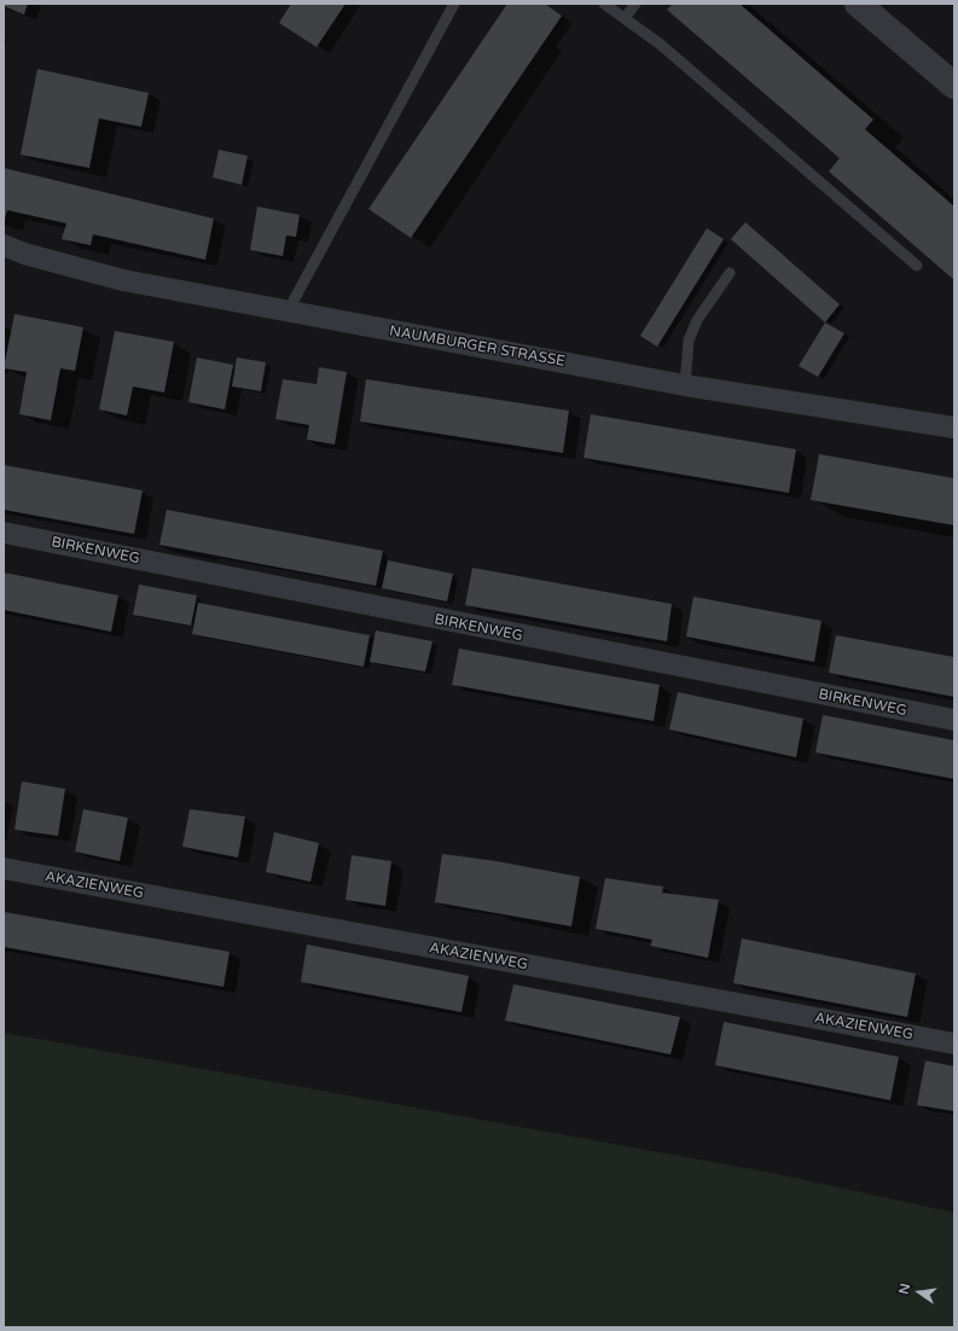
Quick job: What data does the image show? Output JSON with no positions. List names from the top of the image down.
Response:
{
  "streets": {
    "street": ["NAUMBURGER STRASSE", "BIRKENWEG", "AKAZIENWEG"]
  },
  "north": "left"
}
